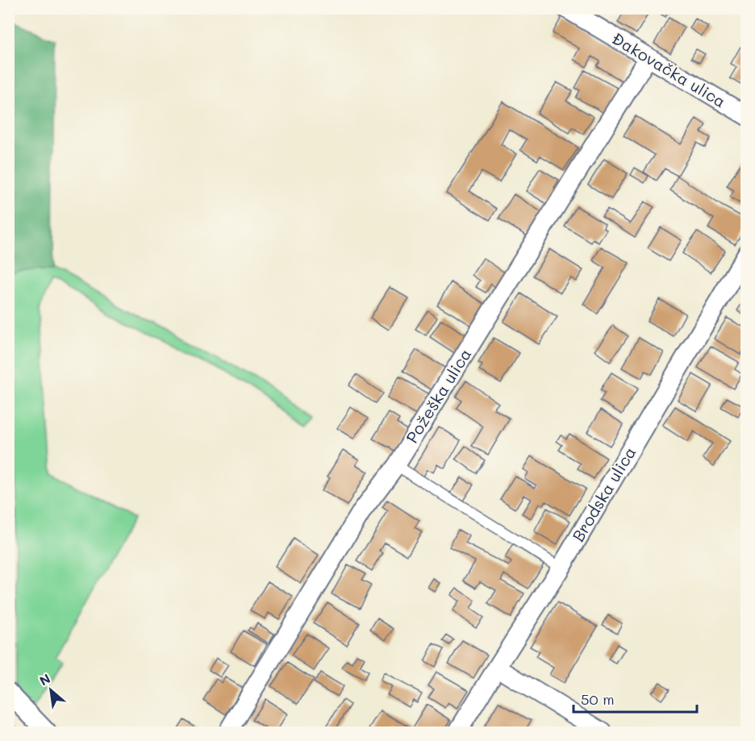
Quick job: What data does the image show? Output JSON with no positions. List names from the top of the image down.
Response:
{
  "streets": {
    "street": ["Đakovačka ulica", "Požeška ulica", "Brodska ulica"]
  },
  "crossings": [
    ["Đakovačka ulica", "Požeška ulica"]
  ],
  "scale_bar": "50 m",
  "north": "top left"
}
